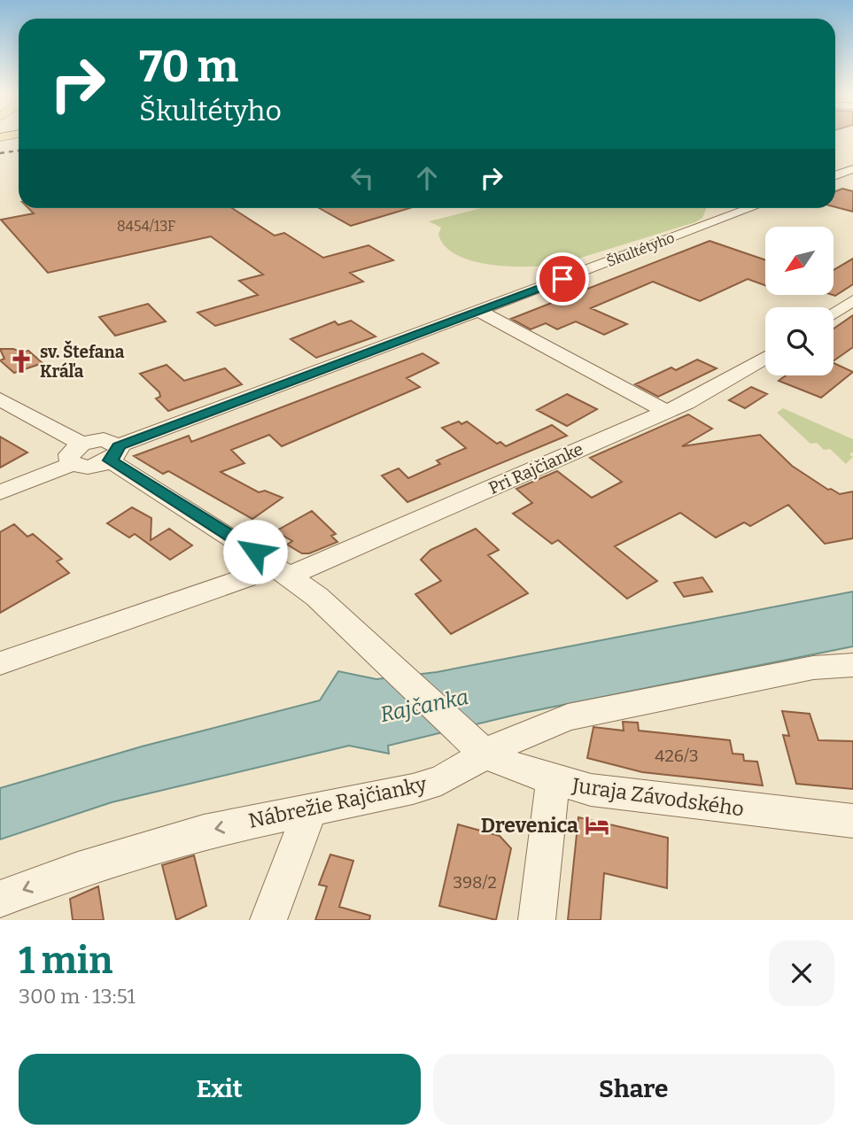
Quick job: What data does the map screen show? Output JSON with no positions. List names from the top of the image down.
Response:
{
  "streets": {
    "street": [
      "Škultétyho",
      "Pri Rajčianke",
      "Juraja Závodského",
      "Nábrežie Rajčianky"
    ]
  },
  "crossings": [
    ["Juraja Závodského", "Nábrežie Rajčianky"]
  ],
  "one_way": ["Nábrežie Rajčianky"],
  "water": ["Rajčanka"],
  "places": {
    "church": ["sv. Štefana Kráľa"],
    "hotel": ["Drevenica"]
  },
  "house_numbers": ["8454/13F", "426/3", "398/2"],
  "north": "bottom left",
  "page": {
    "turn": ["70 m", "Škultétyho"],
    "heading": ["1 min", "300 m · 13:51"],
    "buttons": ["Exit", "Share"]
  }
}
